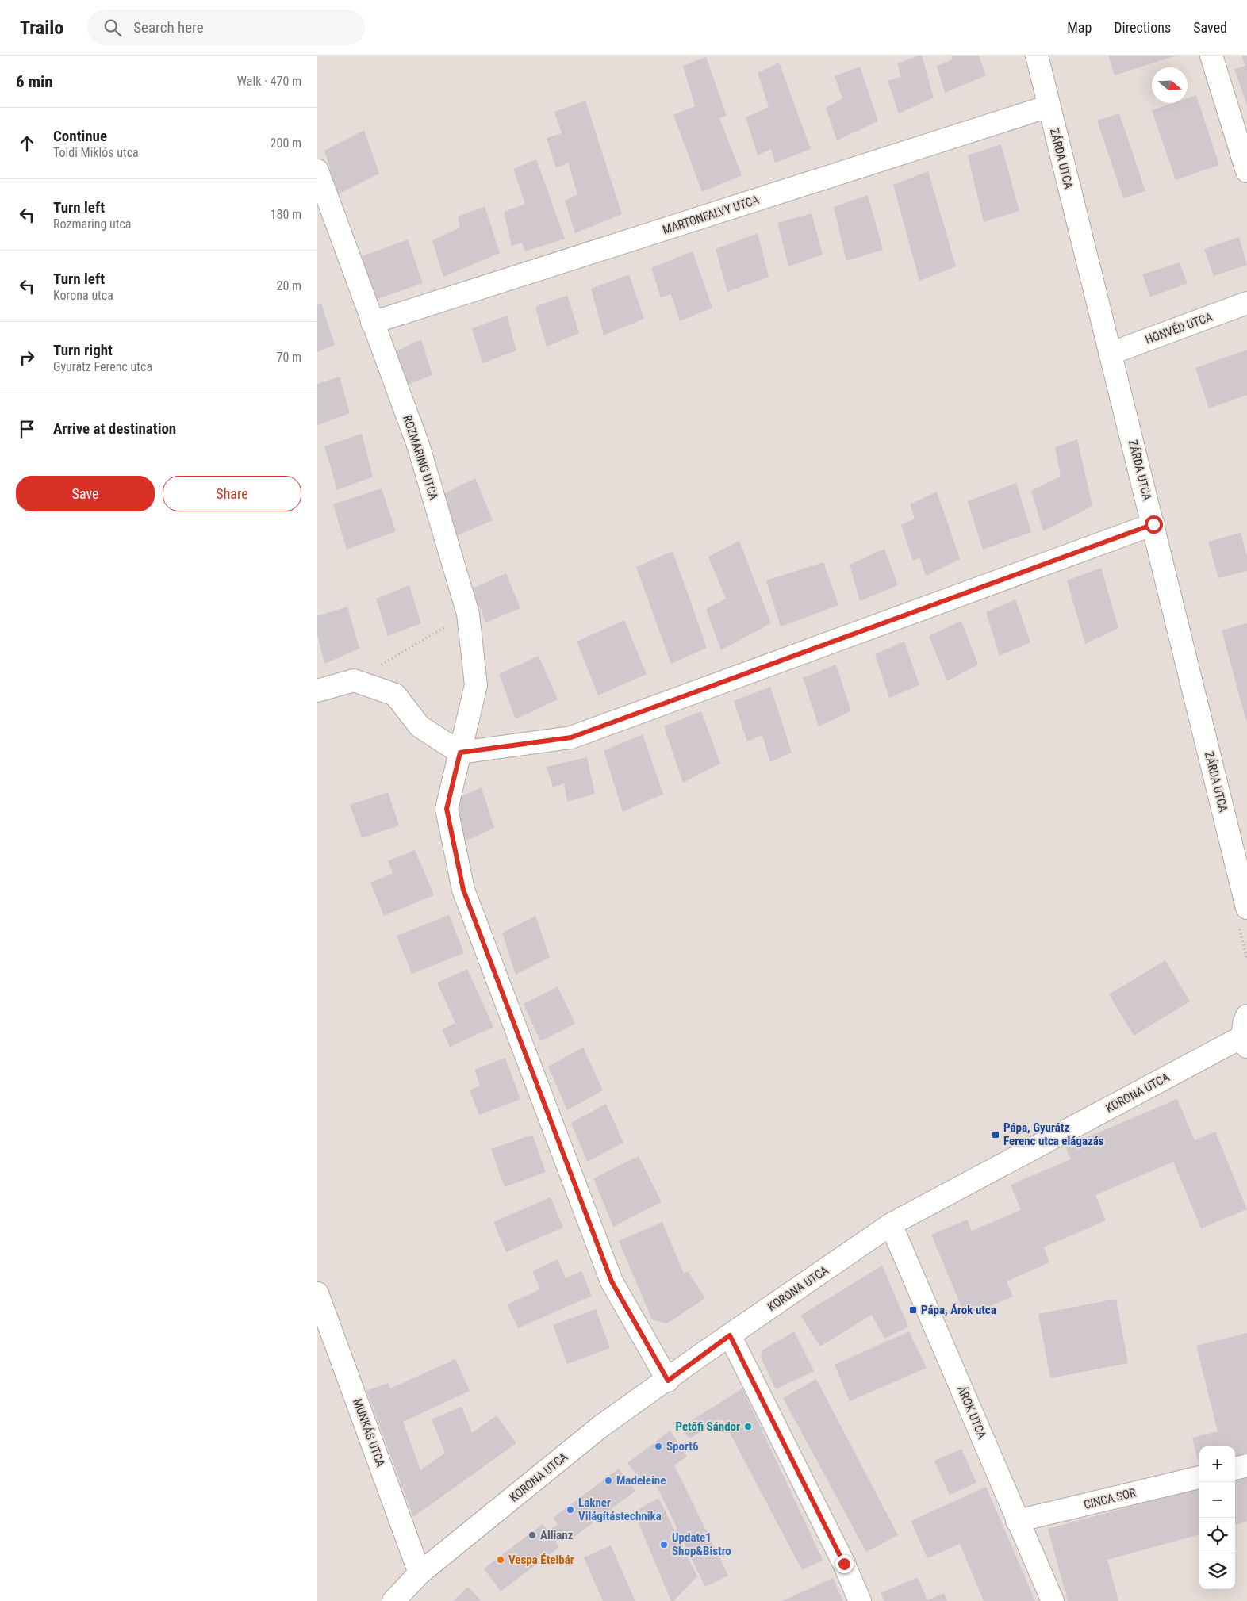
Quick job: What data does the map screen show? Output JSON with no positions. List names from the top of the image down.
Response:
{
  "streets": {
    "street": [
      "ZÁRDA UTCA",
      "MARTONFALVY UTCA",
      "HONVÉD UTCA",
      "ROZMARING UTCA",
      "KORONA UTCA",
      "ÁROK UTCA",
      "MUNKÁS UTCA",
      "CINCA SOR"
    ]
  },
  "crossings": [
    ["ZÁRDA UTCA", "MARTONFALVY UTCA"],
    ["ZÁRDA UTCA", "HONVÉD UTCA"],
    ["MARTONFALVY UTCA", "ROZMARING UTCA"],
    ["ROZMARING UTCA", "KORONA UTCA"],
    ["KORONA UTCA", "ÁROK UTCA"],
    ["KORONA UTCA", "MUNKÁS UTCA"],
    ["ÁROK UTCA", "CINCA SOR"]
  ],
  "places": {
    "transit": ["Pápa, Gyurátz Ferenc utca elágazás", "Pápa, Árok utca"],
    "other": [
      "Petőfi Sándor",
      "Sport6",
      "Madeleine",
      "Lakner Világítástechnika",
      "Allianz",
      "Update1 Shop&Bistro",
      "Vespa Ételbár"
    ]
  },
  "north": "right",
  "page": {
    "header": "Trailo",
    "search": "Search here",
    "nav": ["Map", "Directions", "Saved"],
    "heading": ["6 min", "Walk · 470 m"],
    "list": [
      ["Continue", "Toldi Miklós utca", "200 m"],
      ["Turn left", "Rozmaring utca", "180 m"],
      ["Turn left", "Korona utca", "20 m"],
      ["Turn right", "Gyurátz Ferenc utca", "70 m"],
      "Arrive at destination"
    ],
    "buttons": ["Save", "Share"],
    "map_buttons": ["+", "−"]
  }
}
